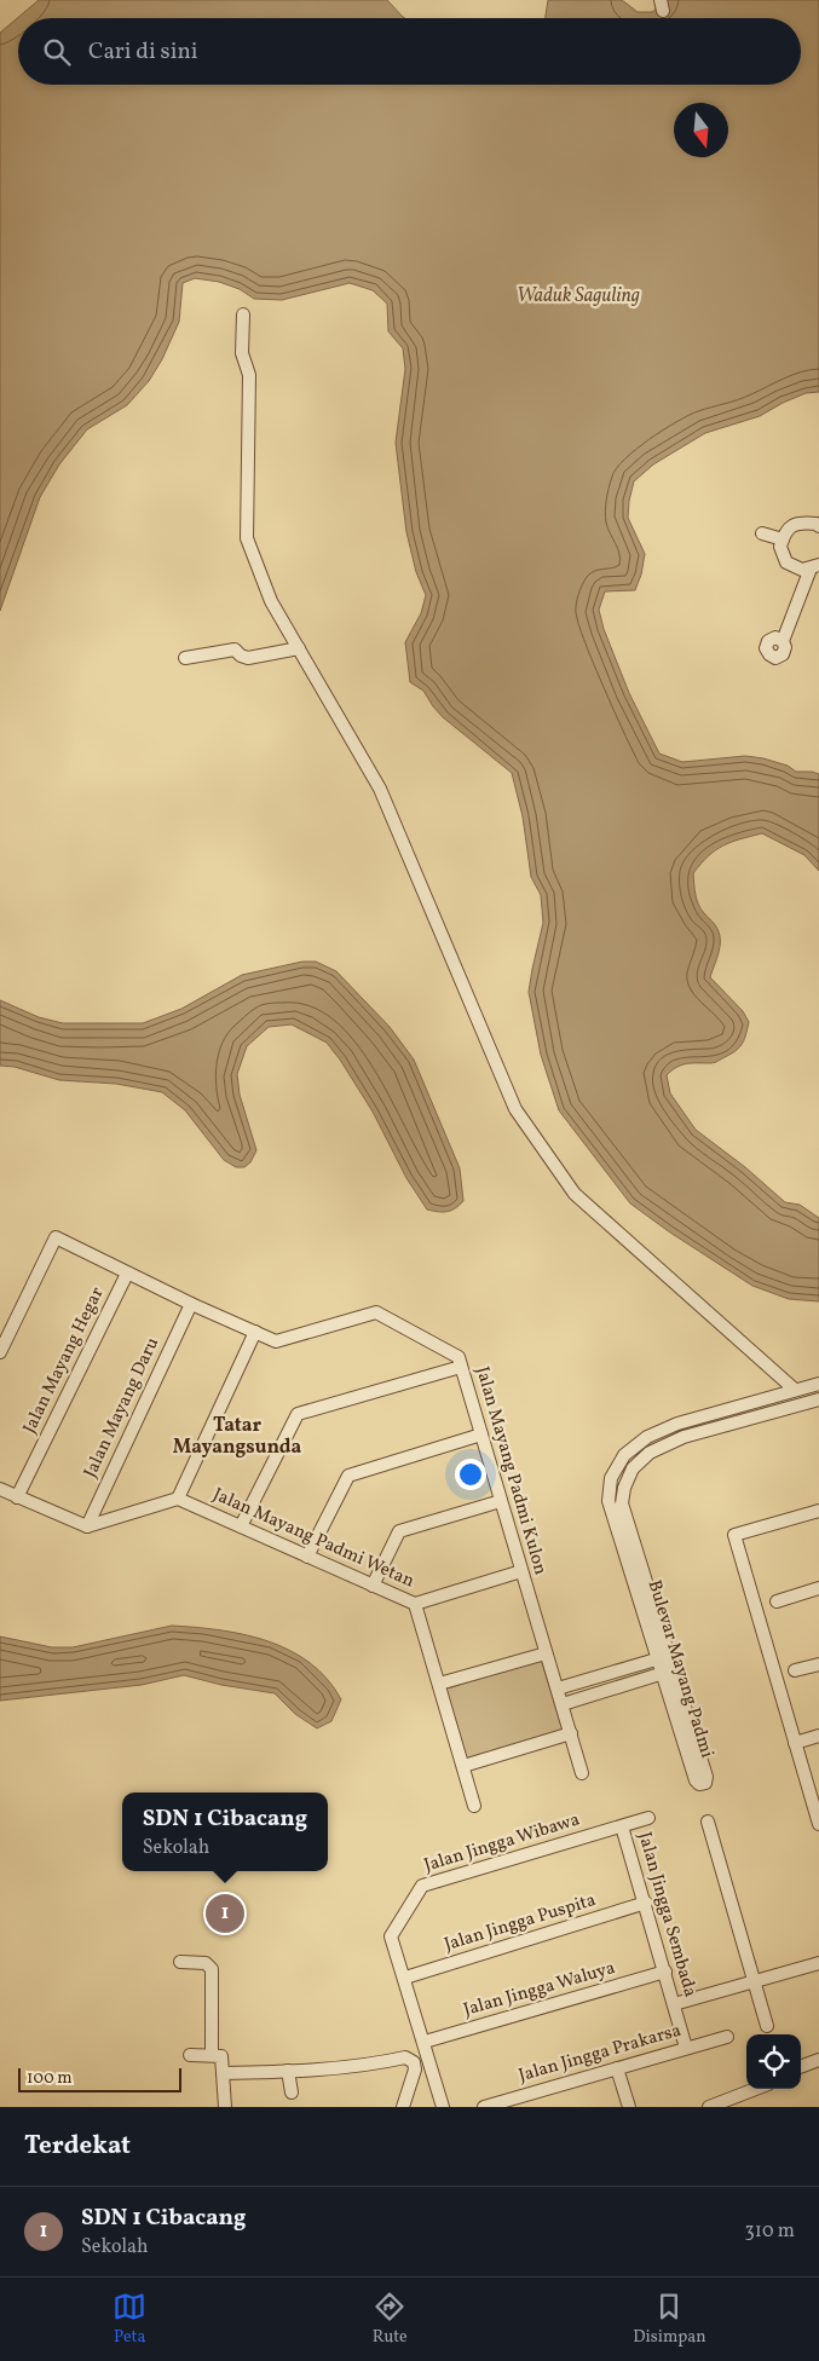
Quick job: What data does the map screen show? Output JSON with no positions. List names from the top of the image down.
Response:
{
  "streets": {
    "street": [
      "Jalan Mayang Hegar",
      "Jalan Mayang Daru",
      "Jalan Mayang Padmi Kulon",
      "Jalan Mayang Padmi Wetan",
      "Bulevar Mayang Padmi",
      "Jalan Jingga Wibawa",
      "Jalan Jingga Sembada",
      "Jalan Jingga Puspita",
      "Jalan Jingga Waluya",
      "Jalan Jingga Prakarsa"
    ]
  },
  "crossings": [
    ["Jalan Mayang Hegar", "Jalan Mayang Padmi Kulon"],
    ["Jalan Mayang Daru", "Jalan Mayang Padmi Kulon"],
    ["Jalan Jingga Wibawa", "Jalan Jingga Sembada"],
    ["Jalan Jingga Wibawa", "Jalan Jingga Puspita"],
    ["Jalan Jingga Sembada", "Jalan Jingga Puspita"],
    ["Jalan Jingga Sembada", "Jalan Jingga Waluya"],
    ["Jalan Jingga Sembada", "Jalan Jingga Prakarsa"]
  ],
  "districts": ["Tatar Mayangsunda"],
  "water": ["Waduk Saguling"],
  "scale_bar": "100 m",
  "north": "bottom",
  "page": {
    "search": "Cari di sini",
    "popup": ["SDN 1 Cibacang", "Sekolah"],
    "pins": "1",
    "scale": "100 m",
    "heading": "Terdekat",
    "list": [
      {
        "mark": "1",
        "name": "SDN 1 Cibacang",
        "note": "Sekolah",
        "value": "310 m"
      }
    ],
    "nav": ["Peta", "Rute", "Disimpan"]
  }
}
